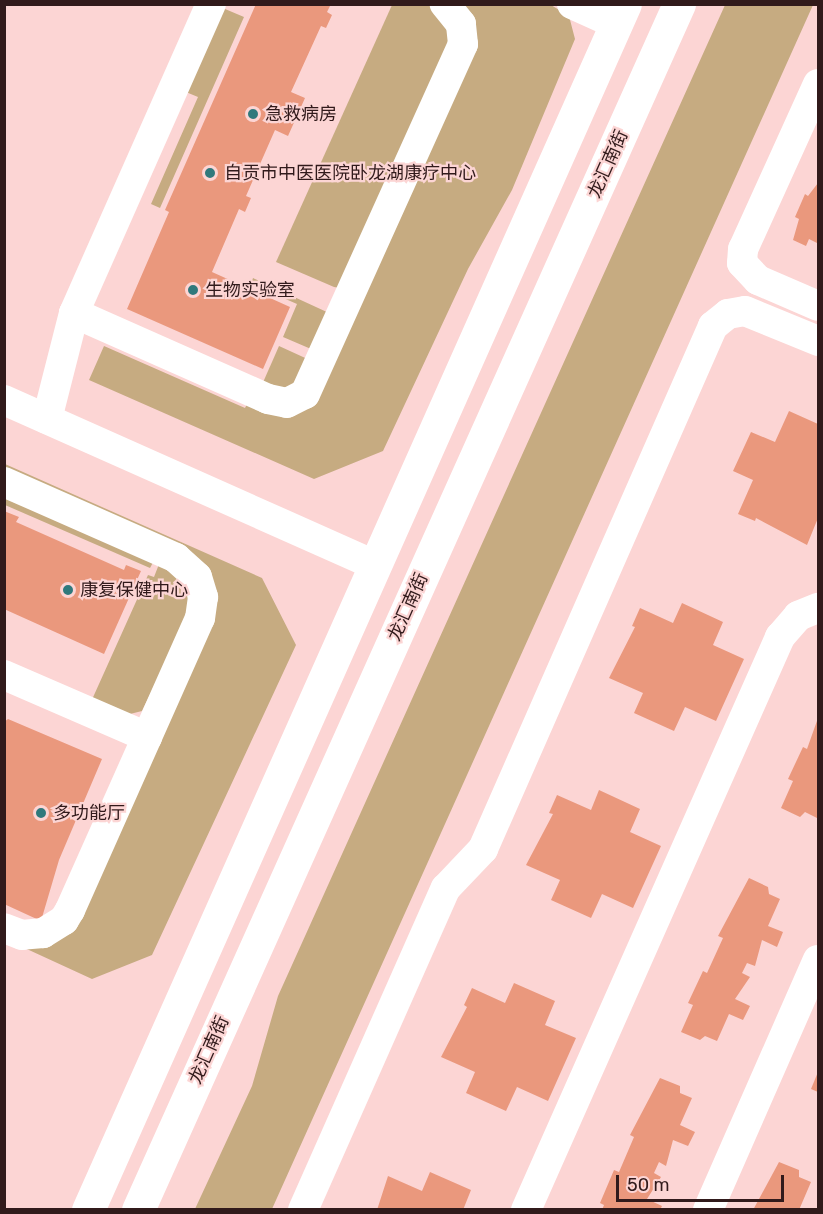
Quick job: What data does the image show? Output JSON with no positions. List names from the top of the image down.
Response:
{
  "streets": {
    "main road": ["龙汇南街"]
  },
  "places": [
    "急救病房",
    "自贡市中医医院卧龙湖康疗中心",
    "生物实验室",
    "康复保健中心",
    "多功能厅"
  ],
  "scale_bar": "50 m"
}
